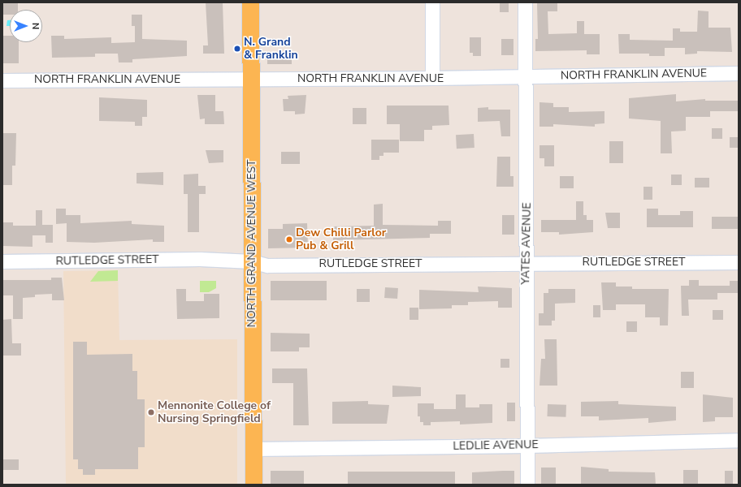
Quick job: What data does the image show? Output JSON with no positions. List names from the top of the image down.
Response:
{
  "streets": {
    "main road": ["NORTH GRAND AVENUE WEST"],
    "street": [
      "NORTH FRANKLIN AVENUE",
      "YATES AVENUE",
      "RUTLEDGE STREET",
      "LEDLIE AVENUE"
    ]
  },
  "crossings": [
    ["NORTH FRANKLIN AVENUE", "NORTH GRAND AVENUE WEST"],
    ["NORTH FRANKLIN AVENUE", "YATES AVENUE"],
    ["NORTH GRAND AVENUE WEST", "RUTLEDGE STREET"],
    ["NORTH GRAND AVENUE WEST", "LEDLIE AVENUE"],
    ["YATES AVENUE", "RUTLEDGE STREET"],
    ["YATES AVENUE", "LEDLIE AVENUE"]
  ],
  "places": ["N. Grand & Franklin", "Dew Chilli Parlor Pub & Grill", "Mennonite College of Nursing Springfield"],
  "north": "right"
}
